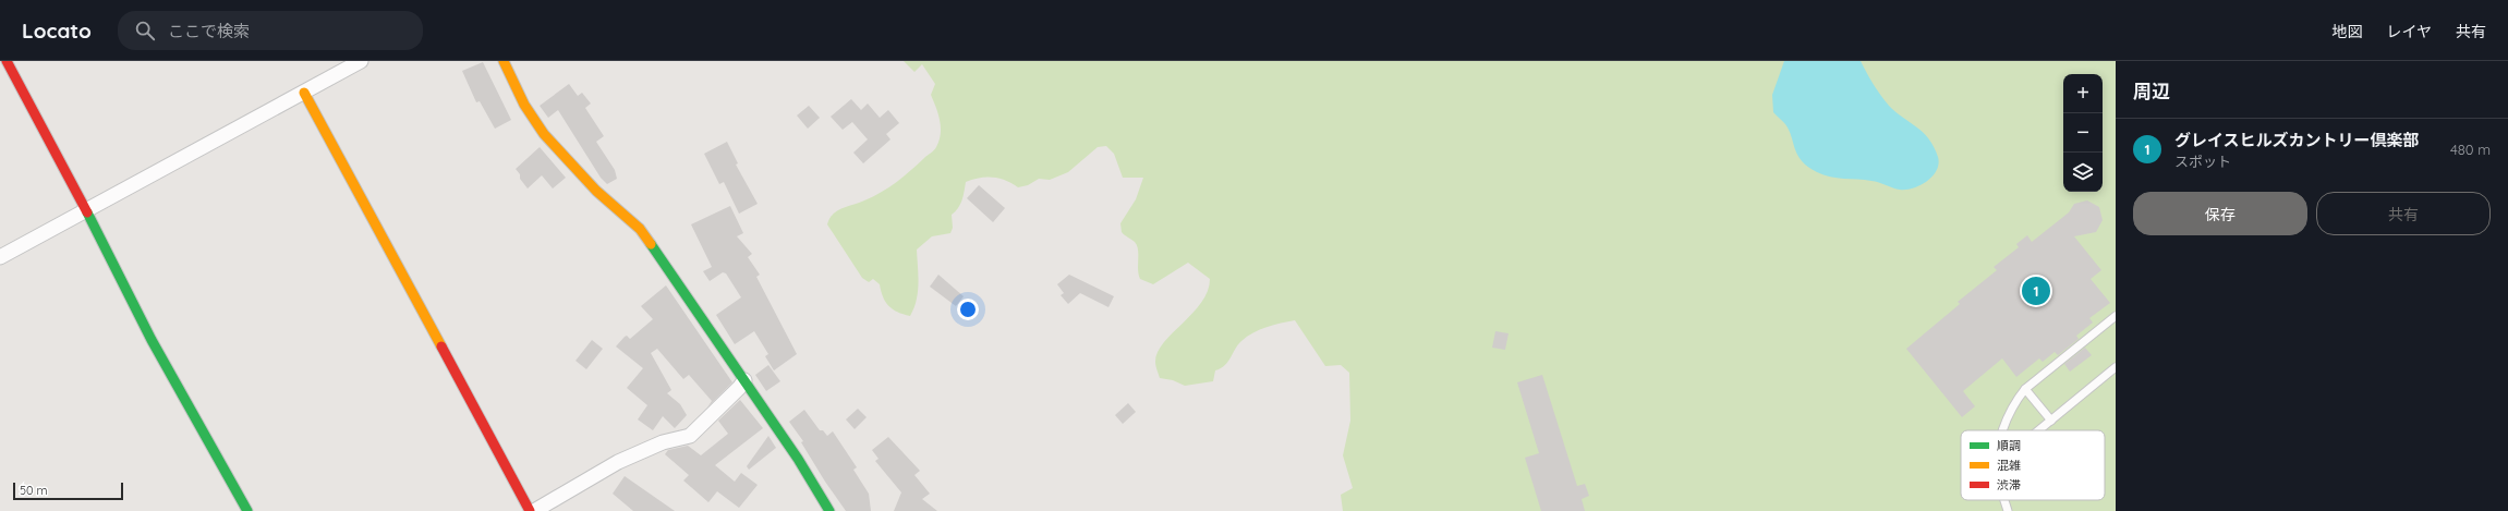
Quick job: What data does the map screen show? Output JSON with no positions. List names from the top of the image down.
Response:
{
  "legend": ["順調", "混雑", "渋滞"],
  "scale_bar": "50 m",
  "page": {
    "header": "Locato",
    "search": "ここで検索",
    "nav": ["地図", "レイヤ", "共有"],
    "heading": "周辺",
    "map_buttons": ["+", "−"],
    "list": [
      {
        "mark": "1",
        "name": "グレイスヒルズカントリー倶楽部",
        "note": "スポット",
        "value": "480 m"
      }
    ],
    "buttons": ["保存", "共有"],
    "pins": "1",
    "scale": "50 m"
  }
}
